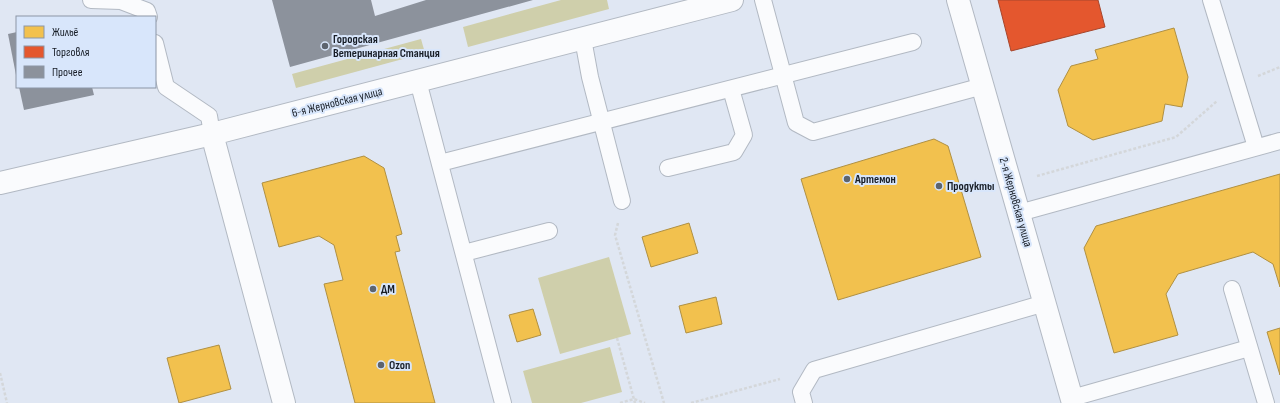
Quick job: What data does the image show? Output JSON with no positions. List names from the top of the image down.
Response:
{
  "streets": {
    "street": ["6-я Жерновская улица", "2-я Жерновская улица"]
  },
  "places": [
    "Городская Ветеринарная Станция",
    "Артемон",
    "Продукты",
    "ДМ",
    "Ozon"
  ],
  "legend": ["Жильё", "Торговля", "Прочее"]
}
